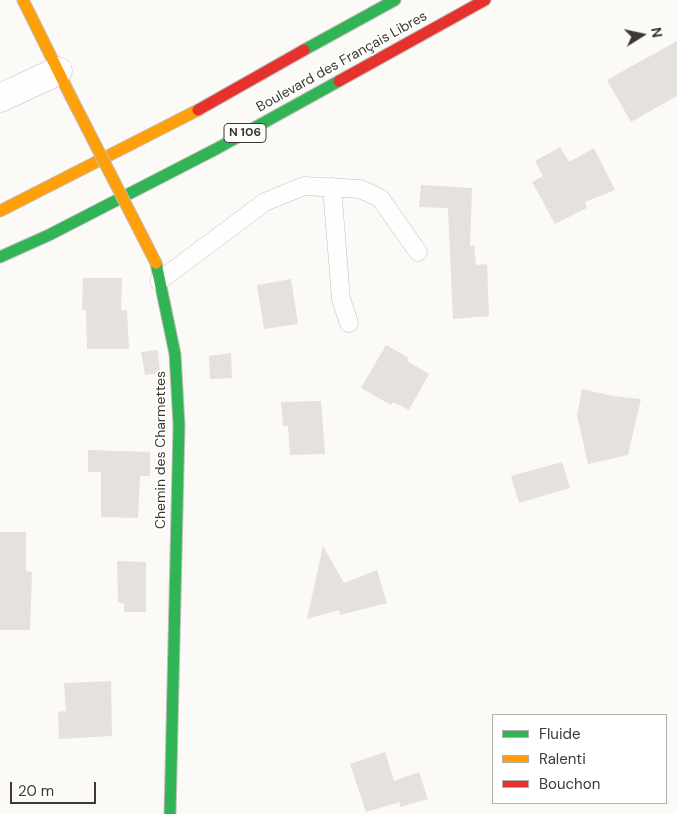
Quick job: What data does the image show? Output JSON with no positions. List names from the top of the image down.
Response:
{
  "streets": {
    "main road": ["Boulevard des Français Libres", "N 106", "Chemin des Charmettes"]
  },
  "legend": ["Fluide", "Ralenti", "Bouchon"],
  "scale_bar": "20 m",
  "north": "right"
}
